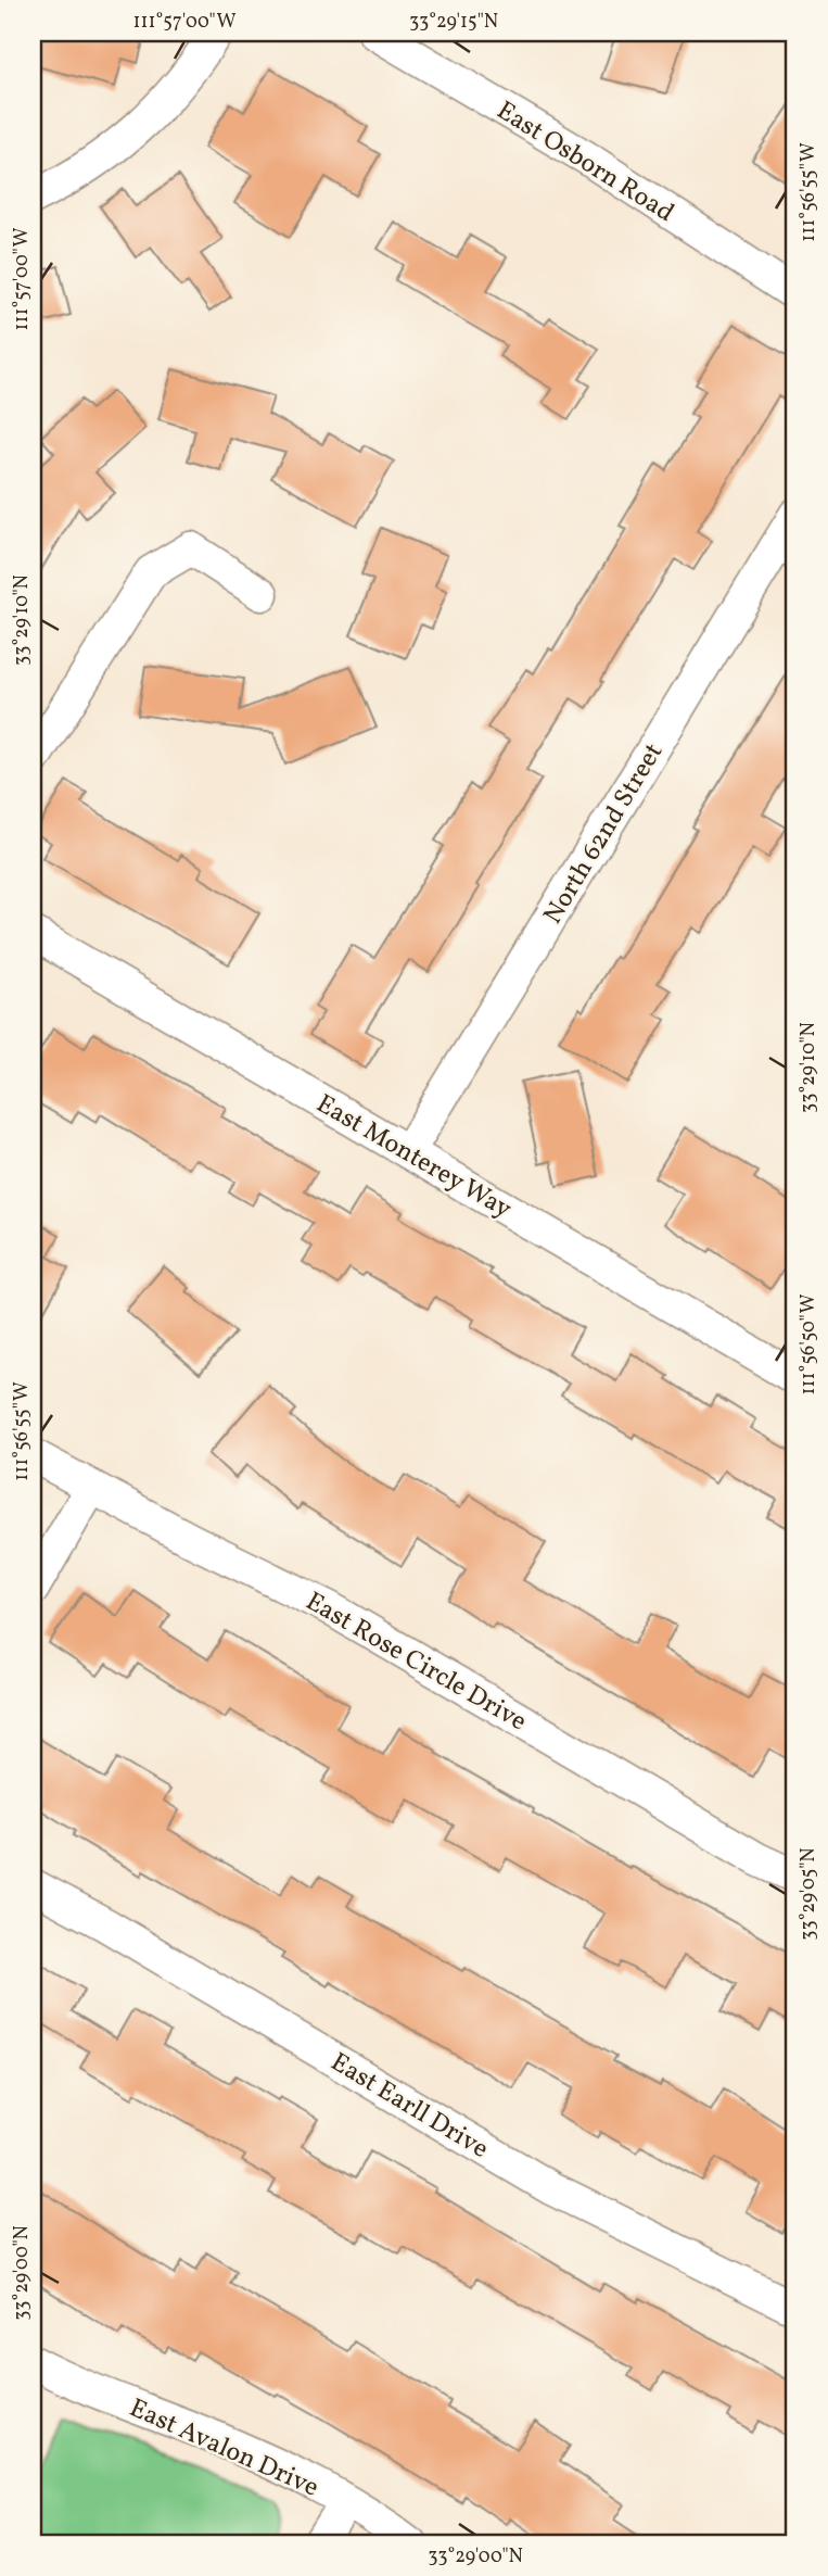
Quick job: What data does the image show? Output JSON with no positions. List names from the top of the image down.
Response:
{
  "streets": {
    "street": [
      "East Osborn Road",
      "North 62nd Street",
      "East Monterey Way",
      "East Rose Circle Drive",
      "East Earll Drive",
      "East Avalon Drive"
    ]
  },
  "crossings": [
    ["North 62nd Street", "East Monterey Way"]
  ],
  "coordinates": [
    "111°57'00\"W",
    "33°29'15\"N",
    "111°56'55\"W",
    "33°29'10\"N",
    "111°56'50\"W",
    "33°29'05\"N",
    "33°29'00\"N"
  ]
}
